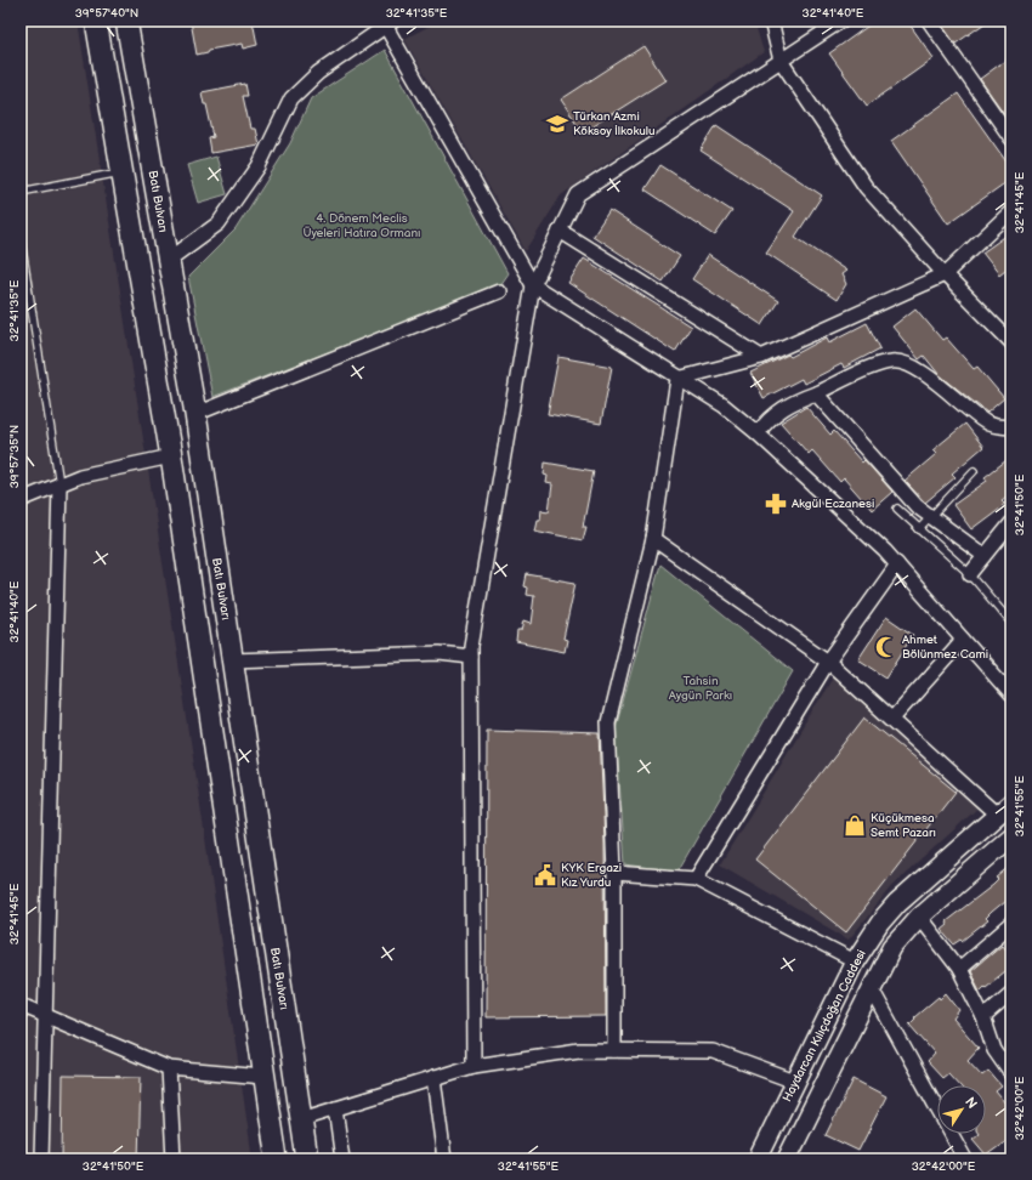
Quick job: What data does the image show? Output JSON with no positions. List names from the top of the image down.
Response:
{
  "streets": {
    "main road": ["Batı Bulvarı", "Haydarcan Kılıçdoğan Caddesi"]
  },
  "parks": ["4. Dönem Meclis Üyeleri Hatıra Ormanı", "Tahsin Aygün Parkı"],
  "places": {
    "school or university": ["Türkan Azmi Köksoy İlkokulu"],
    "pharmacy": ["Akgül Eczanesi"],
    "mosque": ["Ahmet Bölünmez Cami"],
    "shop": ["Küçükmesa Semt Pazarı"],
    "public building": ["KYK Ergazi Kız Yurdu"]
  },
  "north": "top right",
  "coordinates": [
    "39°57'40\"N",
    "32°41'35\"E",
    "32°41'40\"E",
    "32°41'45\"E",
    "39°57'35\"N",
    "32°41'50\"E",
    "32°41'55\"E",
    "32°42'00\"E"
  ]
}
